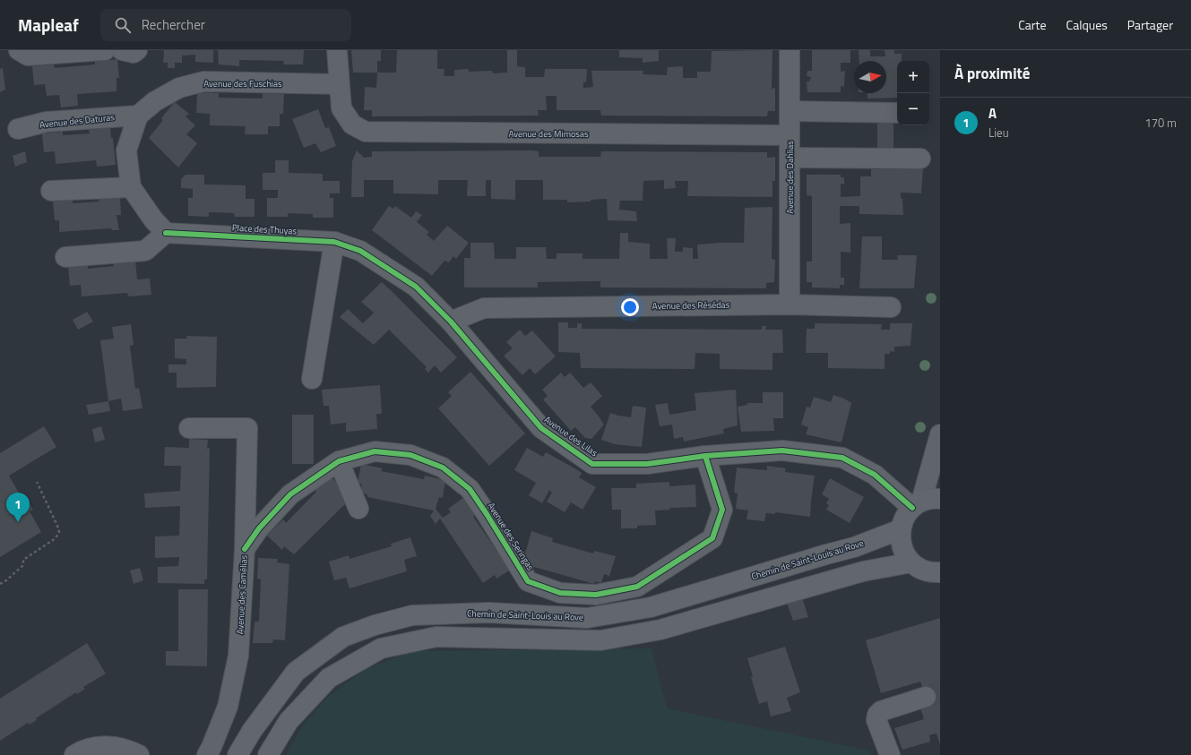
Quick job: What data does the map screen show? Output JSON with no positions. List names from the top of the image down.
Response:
{
  "streets": {
    "main road": ["Chemin de Saint-Louis au Rove"],
    "street": [
      "Avenue des Fuschias",
      "Avenue des Daturas",
      "Avenue des Mimosas",
      "Avenue des Dahlias",
      "Place des Thuyas",
      "Avenue des Résédas",
      "Avenue des Lilas",
      "Avenue des Seringas",
      "Avenue des Camélias"
    ]
  },
  "crossings": [
    ["Avenue des Fuschias", "Avenue des Daturas"],
    ["Avenue des Fuschias", "Avenue des Mimosas"],
    ["Avenue des Mimosas", "Avenue des Dahlias"],
    ["Avenue des Dahlias", "Avenue des Résédas"],
    ["Place des Thuyas", "Avenue des Lilas"],
    ["Avenue des Résédas", "Avenue des Lilas"],
    ["Avenue des Lilas", "Avenue des Seringas"],
    ["Avenue des Seringas", "Avenue des Camélias"]
  ],
  "north": "right",
  "page": {
    "header": "Mapleaf",
    "search": "Rechercher",
    "nav": ["Carte", "Calques", "Partager"],
    "heading": "À proximité",
    "map_buttons": ["+", "−"],
    "list": [
      {
        "mark": "1",
        "name": "A",
        "note": "Lieu",
        "value": "170 m"
      }
    ],
    "pins": "1"
  }
}
